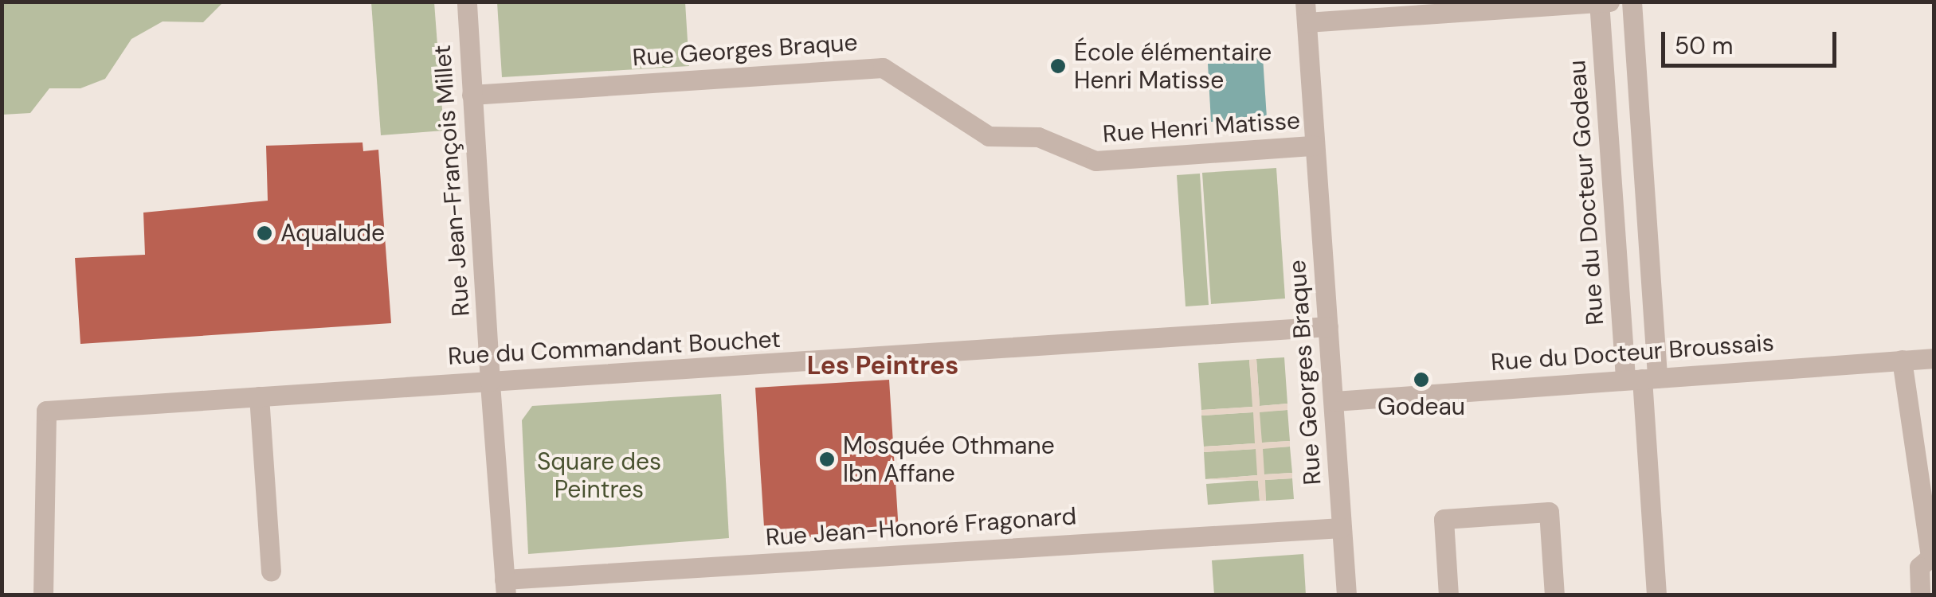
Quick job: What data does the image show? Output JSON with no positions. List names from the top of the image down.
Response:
{
  "streets": {
    "street": [
      "Rue Georges Braque",
      "Rue Henri Matisse",
      "Rue Jean-François Millet",
      "Rue du Docteur Godeau",
      "Rue du Commandant Bouchet",
      "Rue du Docteur Broussais",
      "Rue Jean-Honoré Fragonard"
    ]
  },
  "crossings": [
    ["Rue Georges Braque", "Rue Henri Matisse"],
    ["Rue Georges Braque", "Rue Jean-François Millet"],
    ["Rue Georges Braque", "Rue du Commandant Bouchet"],
    ["Rue Georges Braque", "Rue du Docteur Broussais"],
    ["Rue Georges Braque", "Rue Jean-Honoré Fragonard"],
    ["Rue Jean-François Millet", "Rue du Commandant Bouchet"],
    ["Rue Jean-François Millet", "Rue Jean-Honoré Fragonard"],
    ["Rue du Docteur Godeau", "Rue du Docteur Broussais"]
  ],
  "districts": ["Les Peintres"],
  "parks": ["Square des Peintres"],
  "places": [
    "École élémentaire Henri Matisse",
    "Aqualude",
    "Godeau",
    "Mosquée Othmane Ibn Affane"
  ],
  "scale_bar": "50 m"
}
